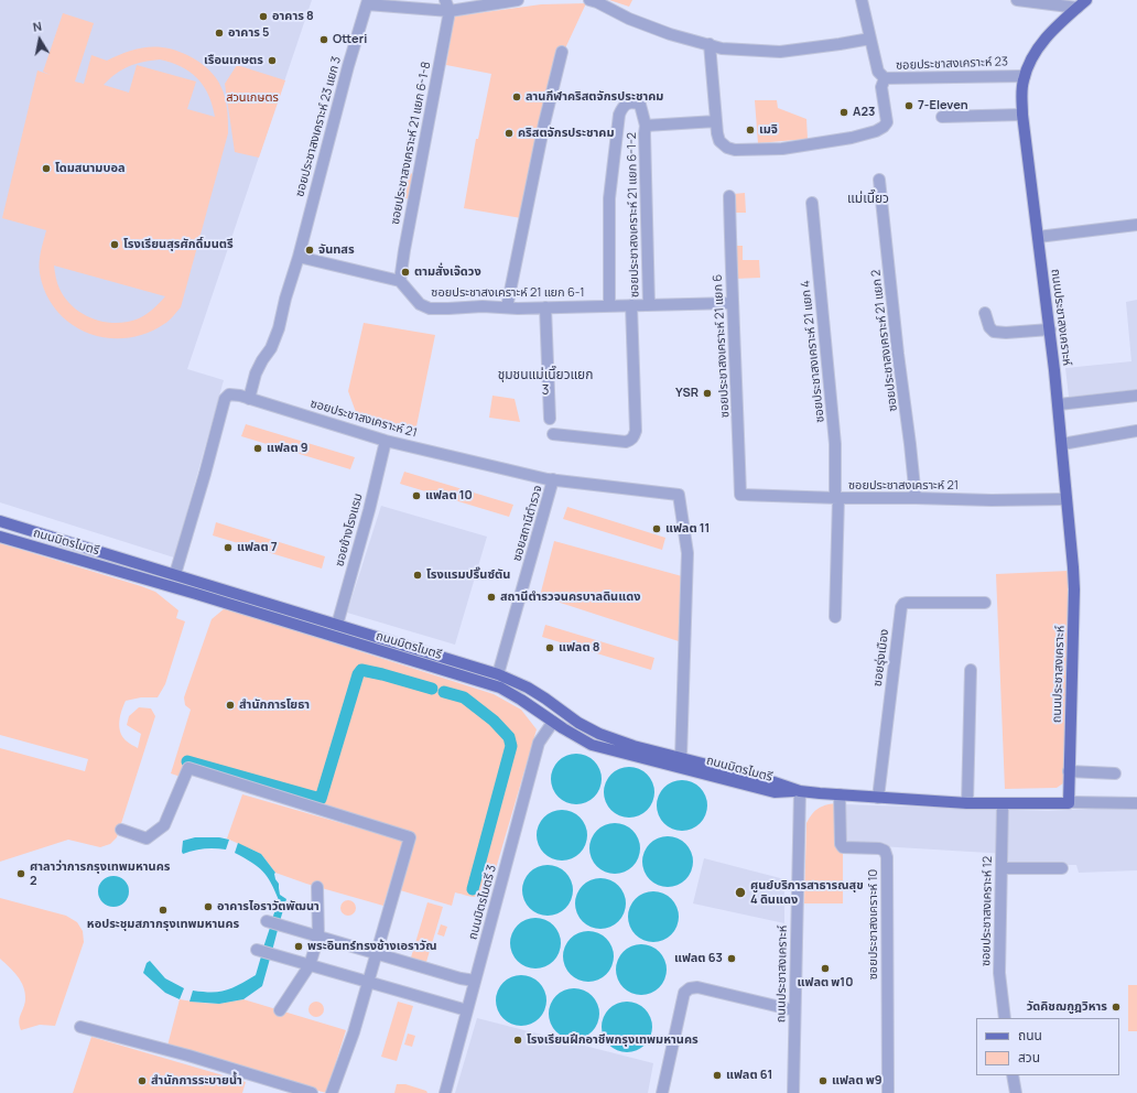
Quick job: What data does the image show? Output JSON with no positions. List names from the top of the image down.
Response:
{
  "streets": {
    "main road": ["ถนนประชาสงเคราะห์", "ถนนมิตรไมตรี"],
    "street": [
      "ซอยประชาสงเคราะห์ 23",
      "ซอยประชาสงเคราะห์ 23 แยก 3",
      "ซอยประชาสงเคราะห์ 21 แยก 6-1-8",
      "ซอยประชาสงเคราะห์ 21 แยก 6-1-2",
      "ซอยประชาสงเคราะห์ 21 แยก 6-1",
      "ซอยประชาสงเคราะห์ 21 แยก 2",
      "ซอยประชาสงเคราะห์ 21 แยก 6",
      "ซอยประชาสงเคราะห์ 21 แยก 4",
      "ซอยประชาสงเคราะห์ 21",
      "ซอยสถานีตำรวจ",
      "ซอยข้างโรงแรม",
      "ซอยรุ่งเมือง",
      "ถนนมิตรไมตรี 3",
      "ซอยประชาสงเคราะห์ 12",
      "ซอยประชาสงเคราะห์ 10"
    ]
  },
  "crossings": [
    ["ซอยประชาสงเคราะห์ 23", "ถนนประชาสงเคราะห์"],
    ["ซอยประชาสงเคราะห์ 23 แยก 3", "ซอยประชาสงเคราะห์ 21 แยก 6-1-8"],
    ["ซอยประชาสงเคราะห์ 23 แยก 3", "ซอยประชาสงเคราะห์ 21"],
    ["ซอยประชาสงเคราะห์ 21 แยก 6-1-8", "ซอยประชาสงเคราะห์ 21 แยก 6-1"],
    ["ซอยประชาสงเคราะห์ 21 แยก 6-1-2", "ซอยประชาสงเคราะห์ 21 แยก 6-1"],
    ["ซอยประชาสงเคราะห์ 21 แยก 6-1", "ซอยประชาสงเคราะห์ 21 แยก 6"],
    ["ถนนประชาสงเคราะห์", "ซอยประชาสงเคราะห์ 21"],
    ["ถนนประชาสงเคราะห์", "ถนนมิตรไมตรี"],
    ["ซอยประชาสงเคราะห์ 21 แยก 2", "ซอยประชาสงเคราะห์ 21"],
    ["ซอยประชาสงเคราะห์ 21 แยก 6", "ซอยประชาสงเคราะห์ 21"],
    ["ซอยประชาสงเคราะห์ 21 แยก 4", "ซอยประชาสงเคราะห์ 21"],
    ["ซอยประชาสงเคราะห์ 21", "ซอยสถานีตำรวจ"],
    ["ซอยประชาสงเคราะห์ 21", "ซอยข้างโรงแรม"],
    ["ซอยประชาสงเคราะห์ 21", "ถนนมิตรไมตรี"],
    ["ถนนมิตรไมตรี", "ถนนมิตรไมตรี 3"]
  ],
  "districts": ["แม่เนี๊ยว", "ชุมชนแม่เนี๊ยวแยก 3"],
  "parks": ["สวนเกษตร"],
  "places": [
    "อาคาร 8",
    "อาคาร 5",
    "Otteri",
    "เรือนเกษตร",
    "ลานกีฬาคริสตจักรประชาคม",
    "7-Eleven",
    "A23",
    "เมจิ",
    "คริสตจักรประชาคม",
    "โดมสนามบอล",
    "โรงเรียนสุรศักดิ์มนตรี",
    "จันทสร",
    "ตามสั่งเจ๊ดวง",
    "YSR",
    "แฟลต 9",
    "แฟลต 10",
    "แฟลต 11",
    "แฟลต 7",
    "โรงแรมปริ๊นซ์ตัน",
    "สถานีตำรวจนครบาลดินแดง",
    "แฟลต 8",
    "สำนักการโยธา",
    "ศาลาว่าการกรุงเทพมหานคร 2",
    "ศูนย์บริการสาธารณสุข 4 ดินแดง",
    "อาคารไอราวัตพัฒนา",
    "หอประชุมสภากรุงเทพมหานคร",
    "พระอินทร์ทรงช้างเอราวัณ",
    "แฟลต 63",
    "แฟลต พ10",
    "วัดคิชฌกูฎวิหาร",
    "โรงเรียนฝึกอาชีพกรุงเทพมหานคร",
    "แฟลต 61",
    "สำนักการระบายน้ำ",
    "แฟลต พ9"
  ],
  "legend": ["ถนน", "สวน"],
  "north": "top"
}
